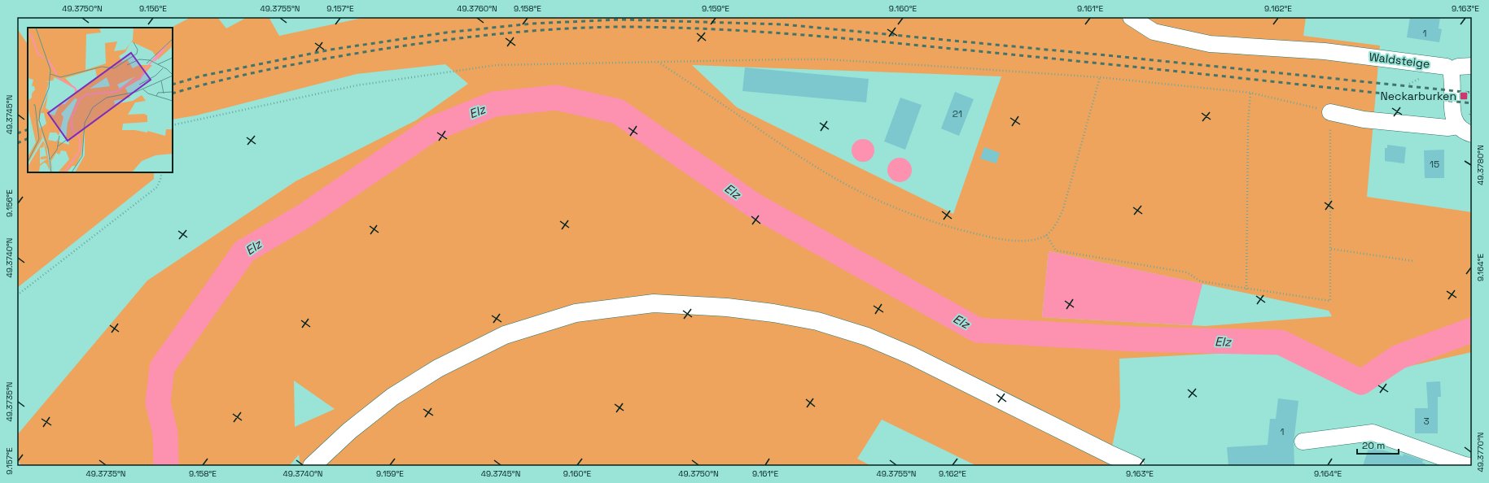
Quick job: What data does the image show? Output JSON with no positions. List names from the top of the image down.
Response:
{
  "streets": {
    "street": ["Waldsteige"]
  },
  "water": ["Elz"],
  "places": {
    "transit": ["Neckarburken"]
  },
  "house_numbers": [
    "1",
    "21",
    "15",
    "3",
    "1"
  ],
  "scale_bar": "20 m",
  "coordinates": [
    "49.3750°N",
    "9.156°E",
    "49.3755°N",
    "9.157°E",
    "49.3760°N",
    "9.158°E",
    "9.159°E",
    "9.160°E",
    "9.161°E",
    "9.162°E",
    "9.163°E",
    "49.3745°N",
    "49.3780°N",
    "49.3740°N",
    "9.164°E",
    "49.3735°N",
    "49.3770°N"
  ]
}
